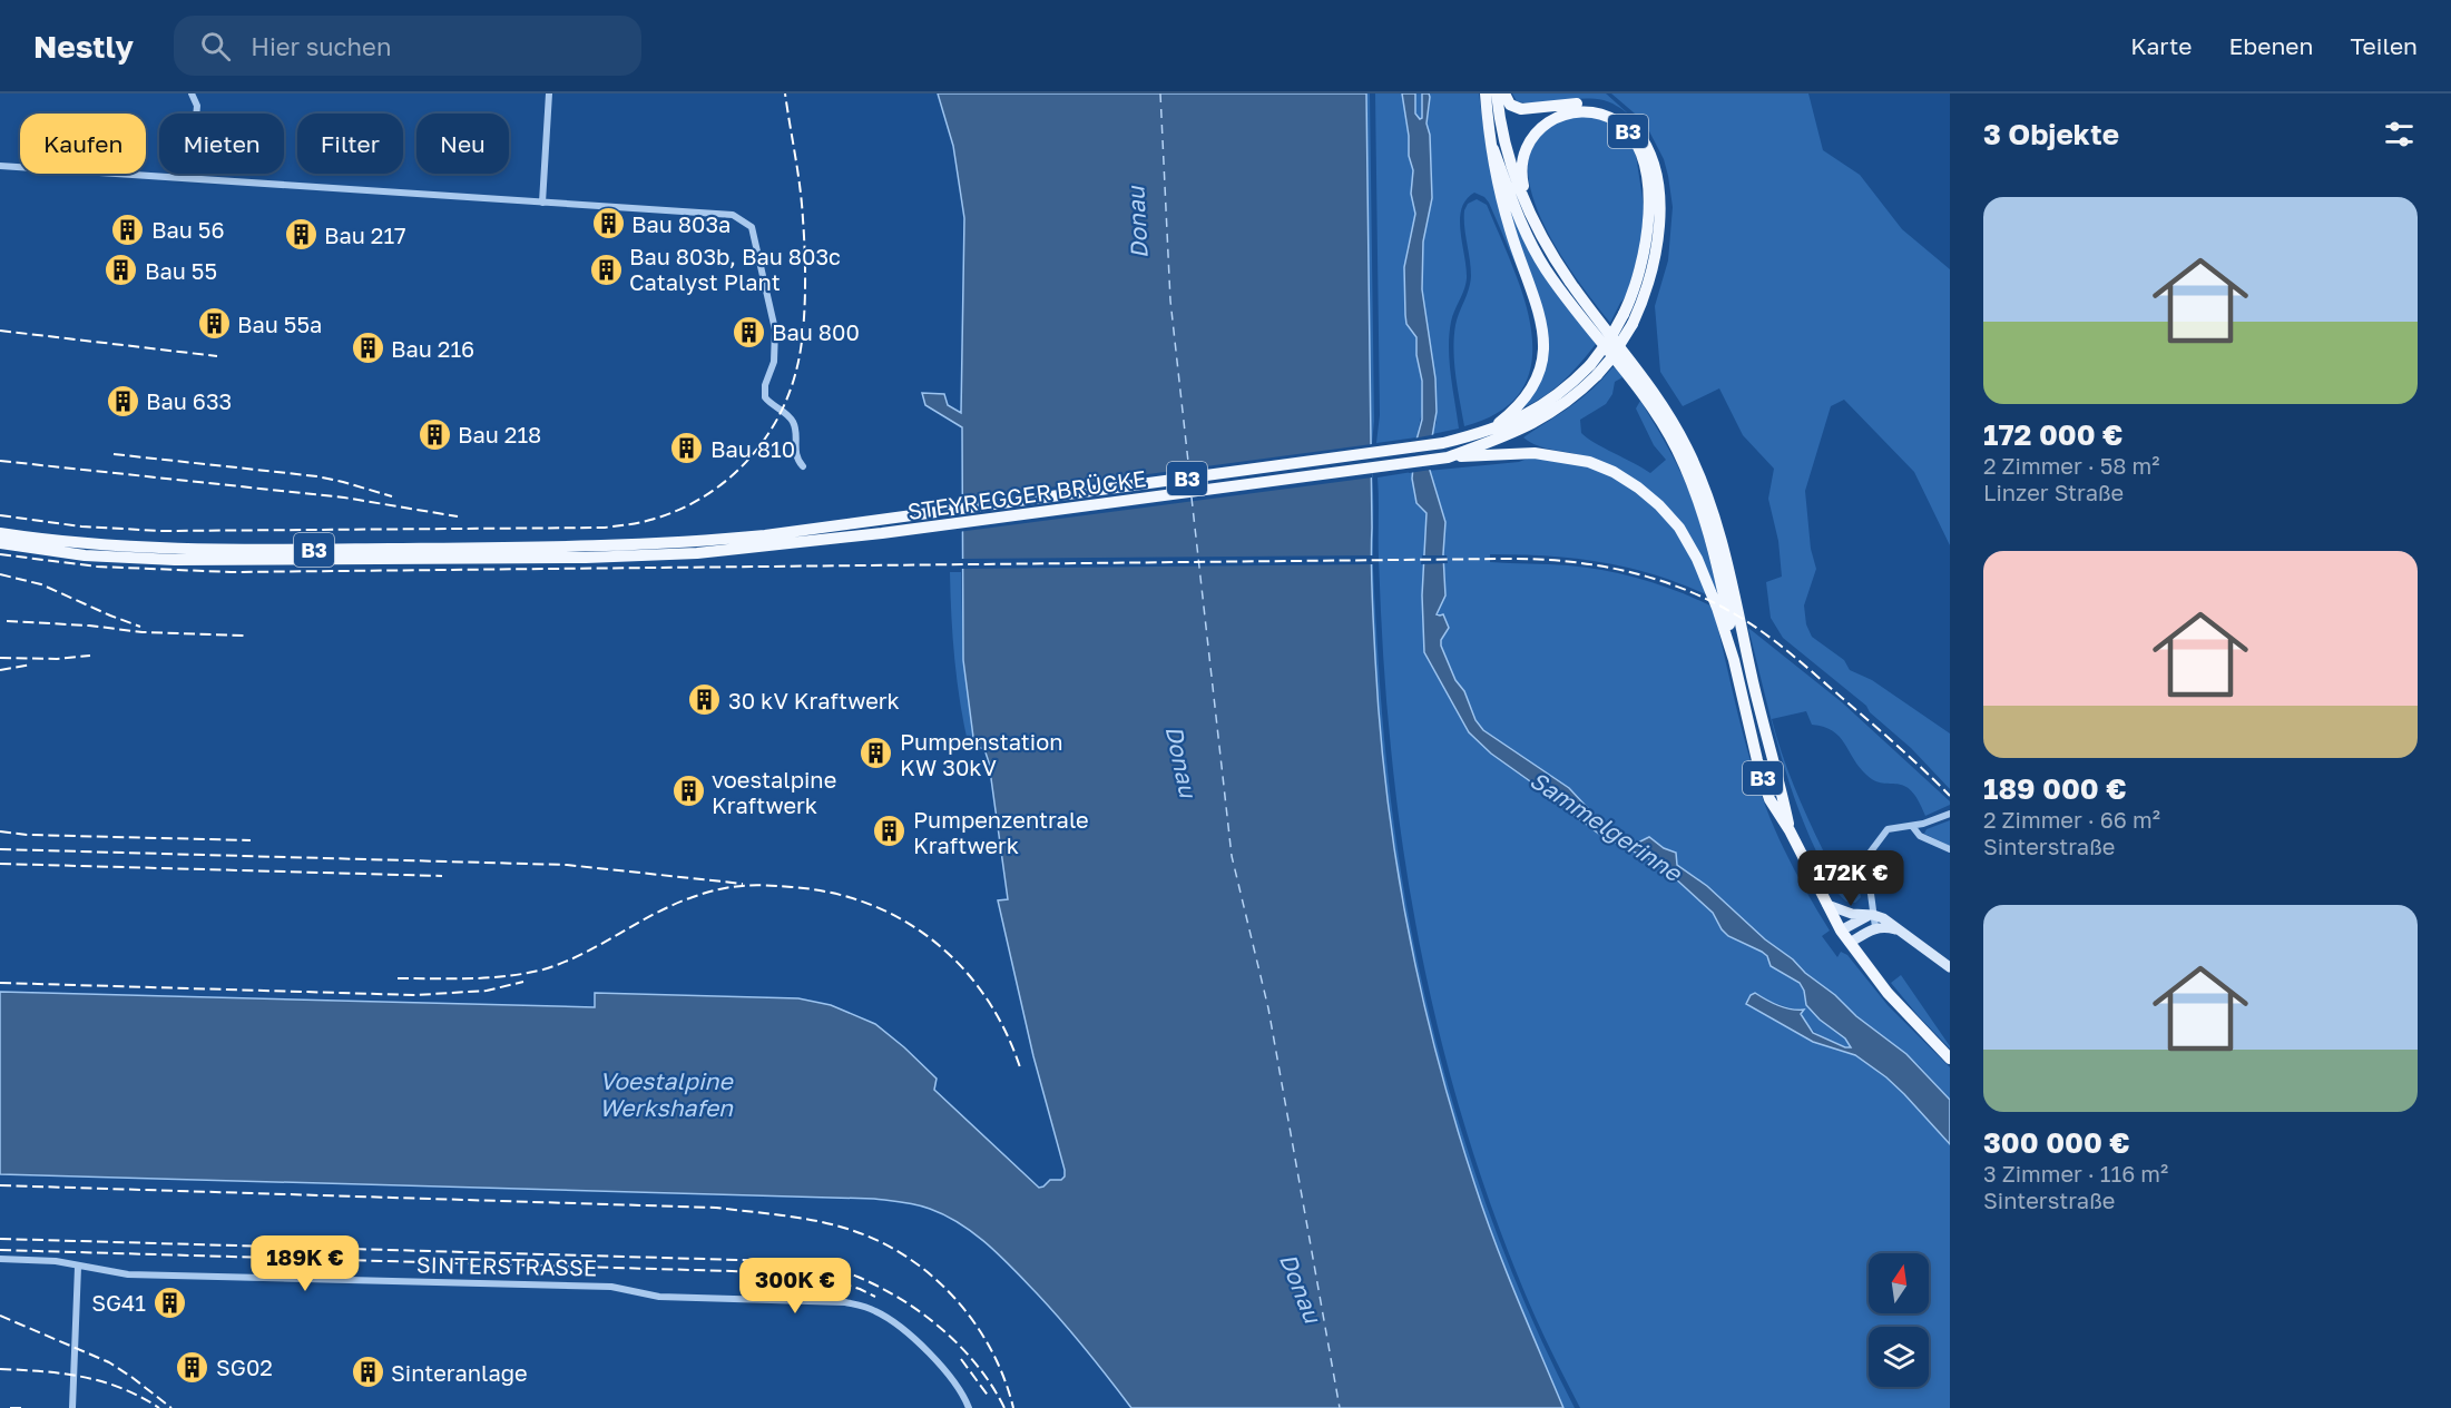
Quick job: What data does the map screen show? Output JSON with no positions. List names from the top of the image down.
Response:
{
  "streets": {
    "main road": ["B3", "STEYREGGER BRÜCKE"],
    "street": ["SINTERSTRASSE"]
  },
  "crossings": [
    ["B3", "STEYREGGER BRÜCKE"]
  ],
  "water": ["Donau", "Sammelgerinne", "Voestalpine Werkshafen"],
  "places": {
    "building": [
      "Bau 803a",
      "Bau 56",
      "Bau 217",
      "Bau 803b, Bau 803c Catalyst Plant",
      "Bau 55",
      "Bau 55a",
      "Bau 800",
      "Bau 216",
      "Bau 633",
      "Bau 218",
      "Bau 810",
      "30 kV Kraftwerk",
      "Pumpenstation KW 30kV",
      "voestalpine Kraftwerk",
      "Pumpenzentrale Kraftwerk",
      "SG41",
      "SG02",
      "Sinteranlage"
    ]
  },
  "north": "top",
  "page": {
    "header": "Nestly",
    "search": "Hier suchen",
    "nav": ["Karte", "Ebenen", "Teilen"],
    "heading": "3 Objekte",
    "chip": [
      "Kaufen",
      "Mieten",
      "Filter",
      "Neu"
    ],
    "list": [
      {
        "name": "172 000 €",
        "note": "2 Zimmer · 58 m² · Linzer Straße"
      },
      {
        "name": "189 000 €",
        "note": "2 Zimmer · 66 m² · Sinterstraße"
      },
      {
        "name": "300 000 €",
        "note": "3 Zimmer · 116 m² · Sinterstraße"
      }
    ],
    "price": ["172K €", "189K €", "300K €"]
  }
}
